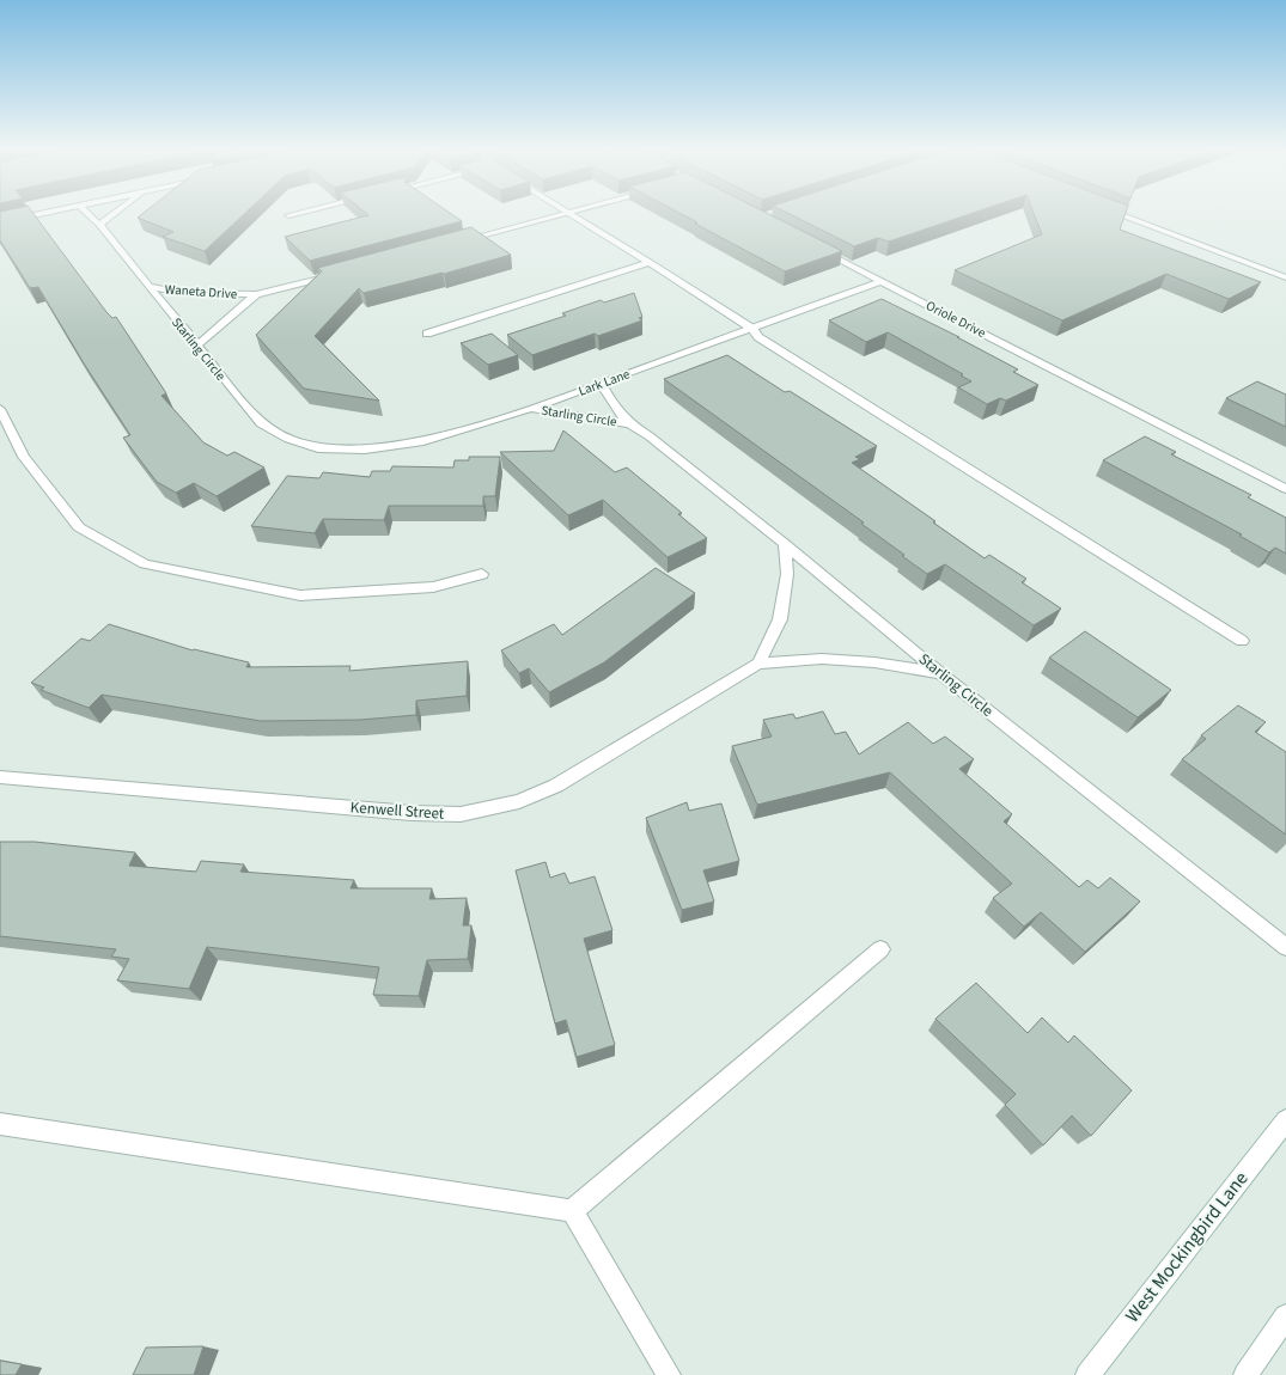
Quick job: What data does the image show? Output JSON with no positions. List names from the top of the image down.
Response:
{
  "streets": {
    "street": [
      "Waneta Drive",
      "Oriole Drive",
      "Starling Circle",
      "Lark Lane",
      "Kenwell Street",
      "West Mockingbird Lane"
    ]
  },
  "crossings": [
    ["Waneta Drive", "Starling Circle"],
    ["Oriole Drive", "Lark Lane"],
    ["Starling Circle", "Lark Lane"],
    ["Starling Circle", "Kenwell Street"]
  ]
}
